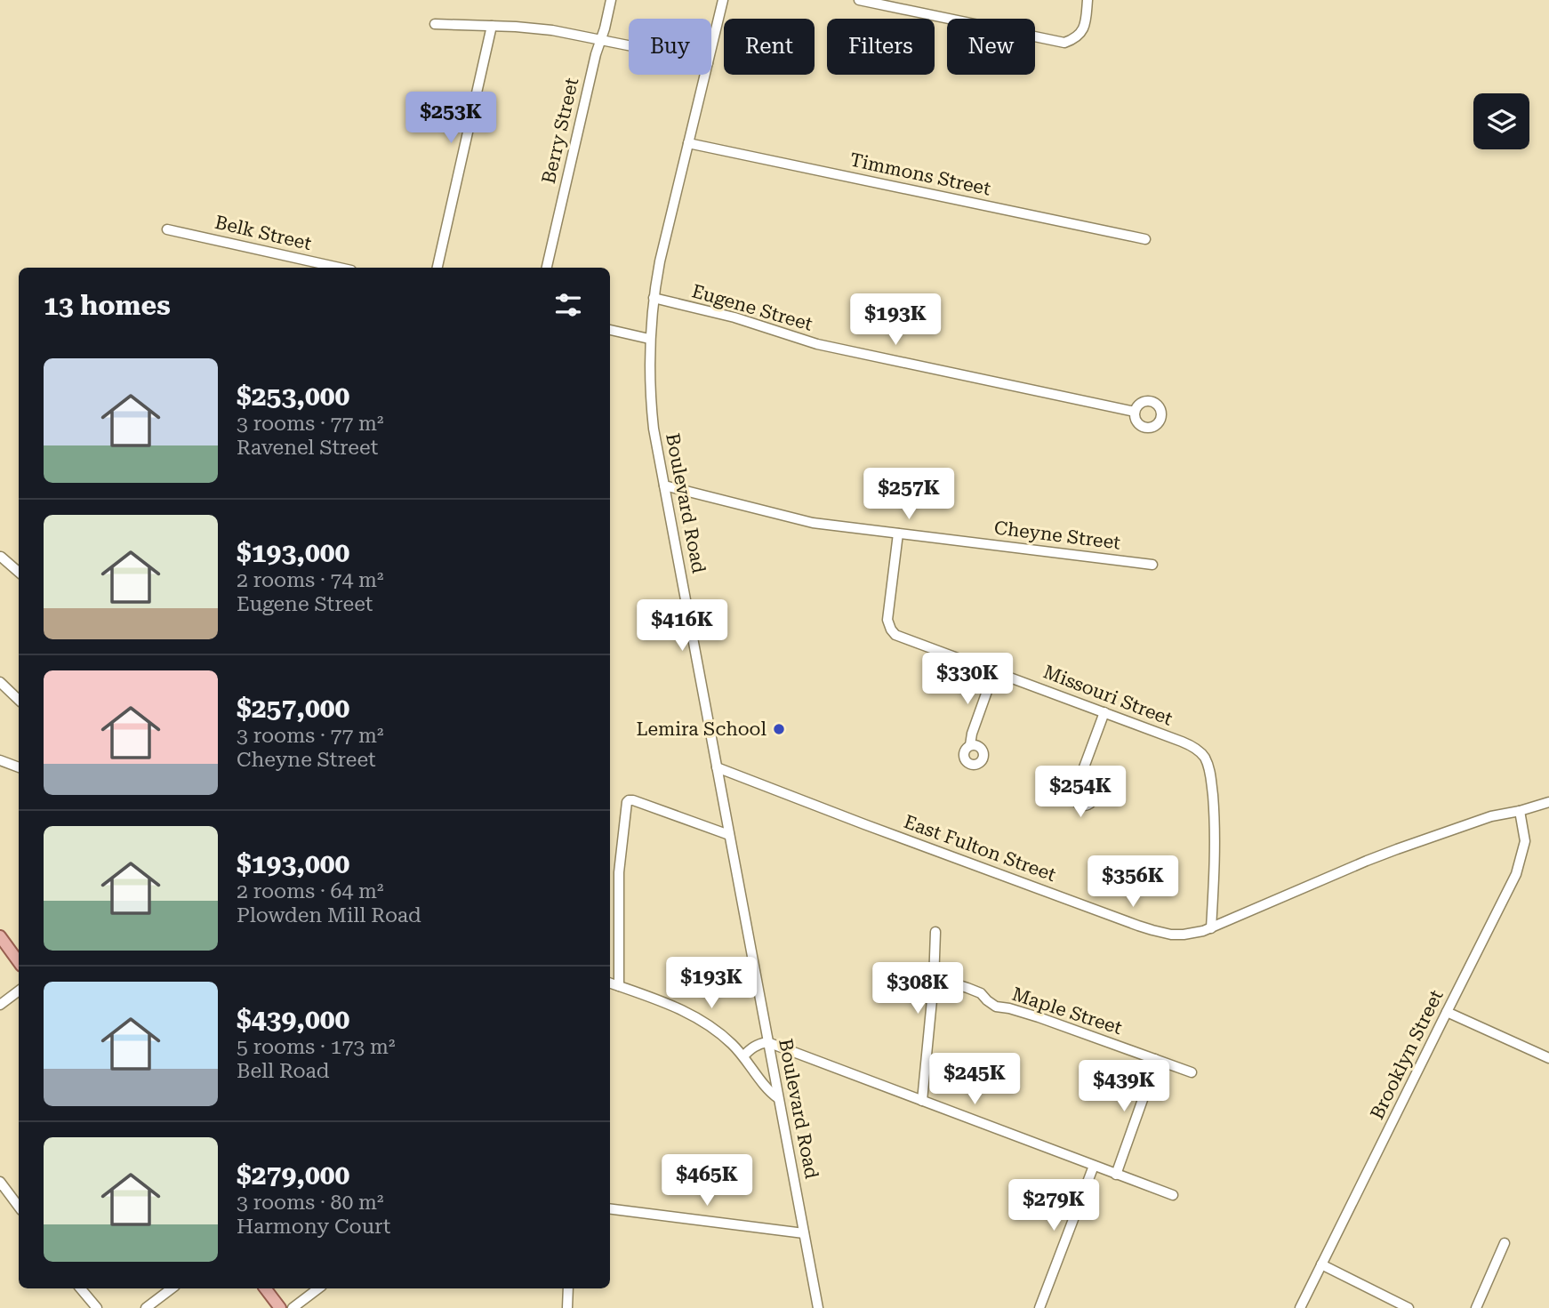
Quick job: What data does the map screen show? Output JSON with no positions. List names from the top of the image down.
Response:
{
  "streets": {
    "street": [
      "Berry Street",
      "Timmons Street",
      "Belk Street",
      "Eugene Street",
      "Boulevard Road",
      "Cheyne Street",
      "Missouri Street",
      "East Fulton Street",
      "Maple Street",
      "Brooklyn Street"
    ]
  },
  "crossings": [
    ["Timmons Street", "Boulevard Road"],
    ["Eugene Street", "Boulevard Road"],
    ["Boulevard Road", "Cheyne Street"],
    ["Boulevard Road", "East Fulton Street"],
    ["Cheyne Street", "Missouri Street"],
    ["Missouri Street", "East Fulton Street"],
    ["East Fulton Street", "Brooklyn Street"]
  ],
  "places": ["Lemira School"],
  "page": {
    "chip": [
      "Buy",
      "Rent",
      "Filters",
      "New"
    ],
    "price": [
      "$253K",
      "$193K",
      "$257K",
      "$416K",
      "$330K",
      "$254K",
      "$356K",
      "$193K",
      "$308K",
      "$245K",
      "$439K",
      "$465K",
      "$279K"
    ],
    "heading": "13 homes",
    "list": [
      {
        "name": "$253,000",
        "note": "3 rooms · 77 m² · Ravenel Street"
      },
      {
        "name": "$193,000",
        "note": "2 rooms · 74 m² · Eugene Street"
      },
      {
        "name": "$257,000",
        "note": "3 rooms · 77 m² · Cheyne Street"
      },
      {
        "name": "$193,000",
        "note": "2 rooms · 64 m² · Plowden Mill Road"
      },
      {
        "name": "$439,000",
        "note": "5 rooms · 173 m² · Bell Road"
      },
      {
        "name": "$279,000",
        "note": "3 rooms · 80 m² · Harmony Court"
      }
    ]
  }
}
